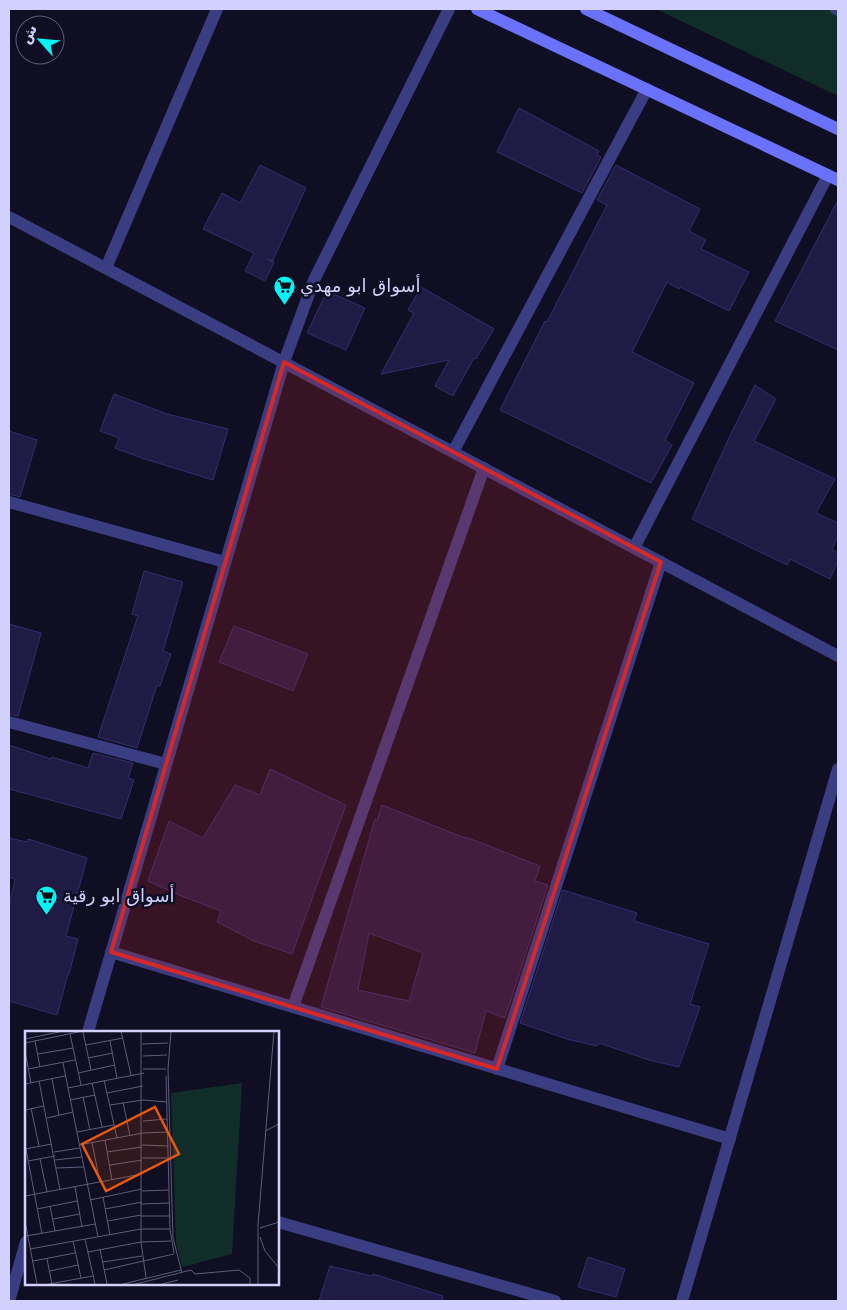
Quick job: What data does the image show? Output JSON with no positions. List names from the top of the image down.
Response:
{
  "places": {
    "supermarket": ["أسواق ابو مهدي", "أسواق ابو رقية"]
  },
  "north": "top left"
}
